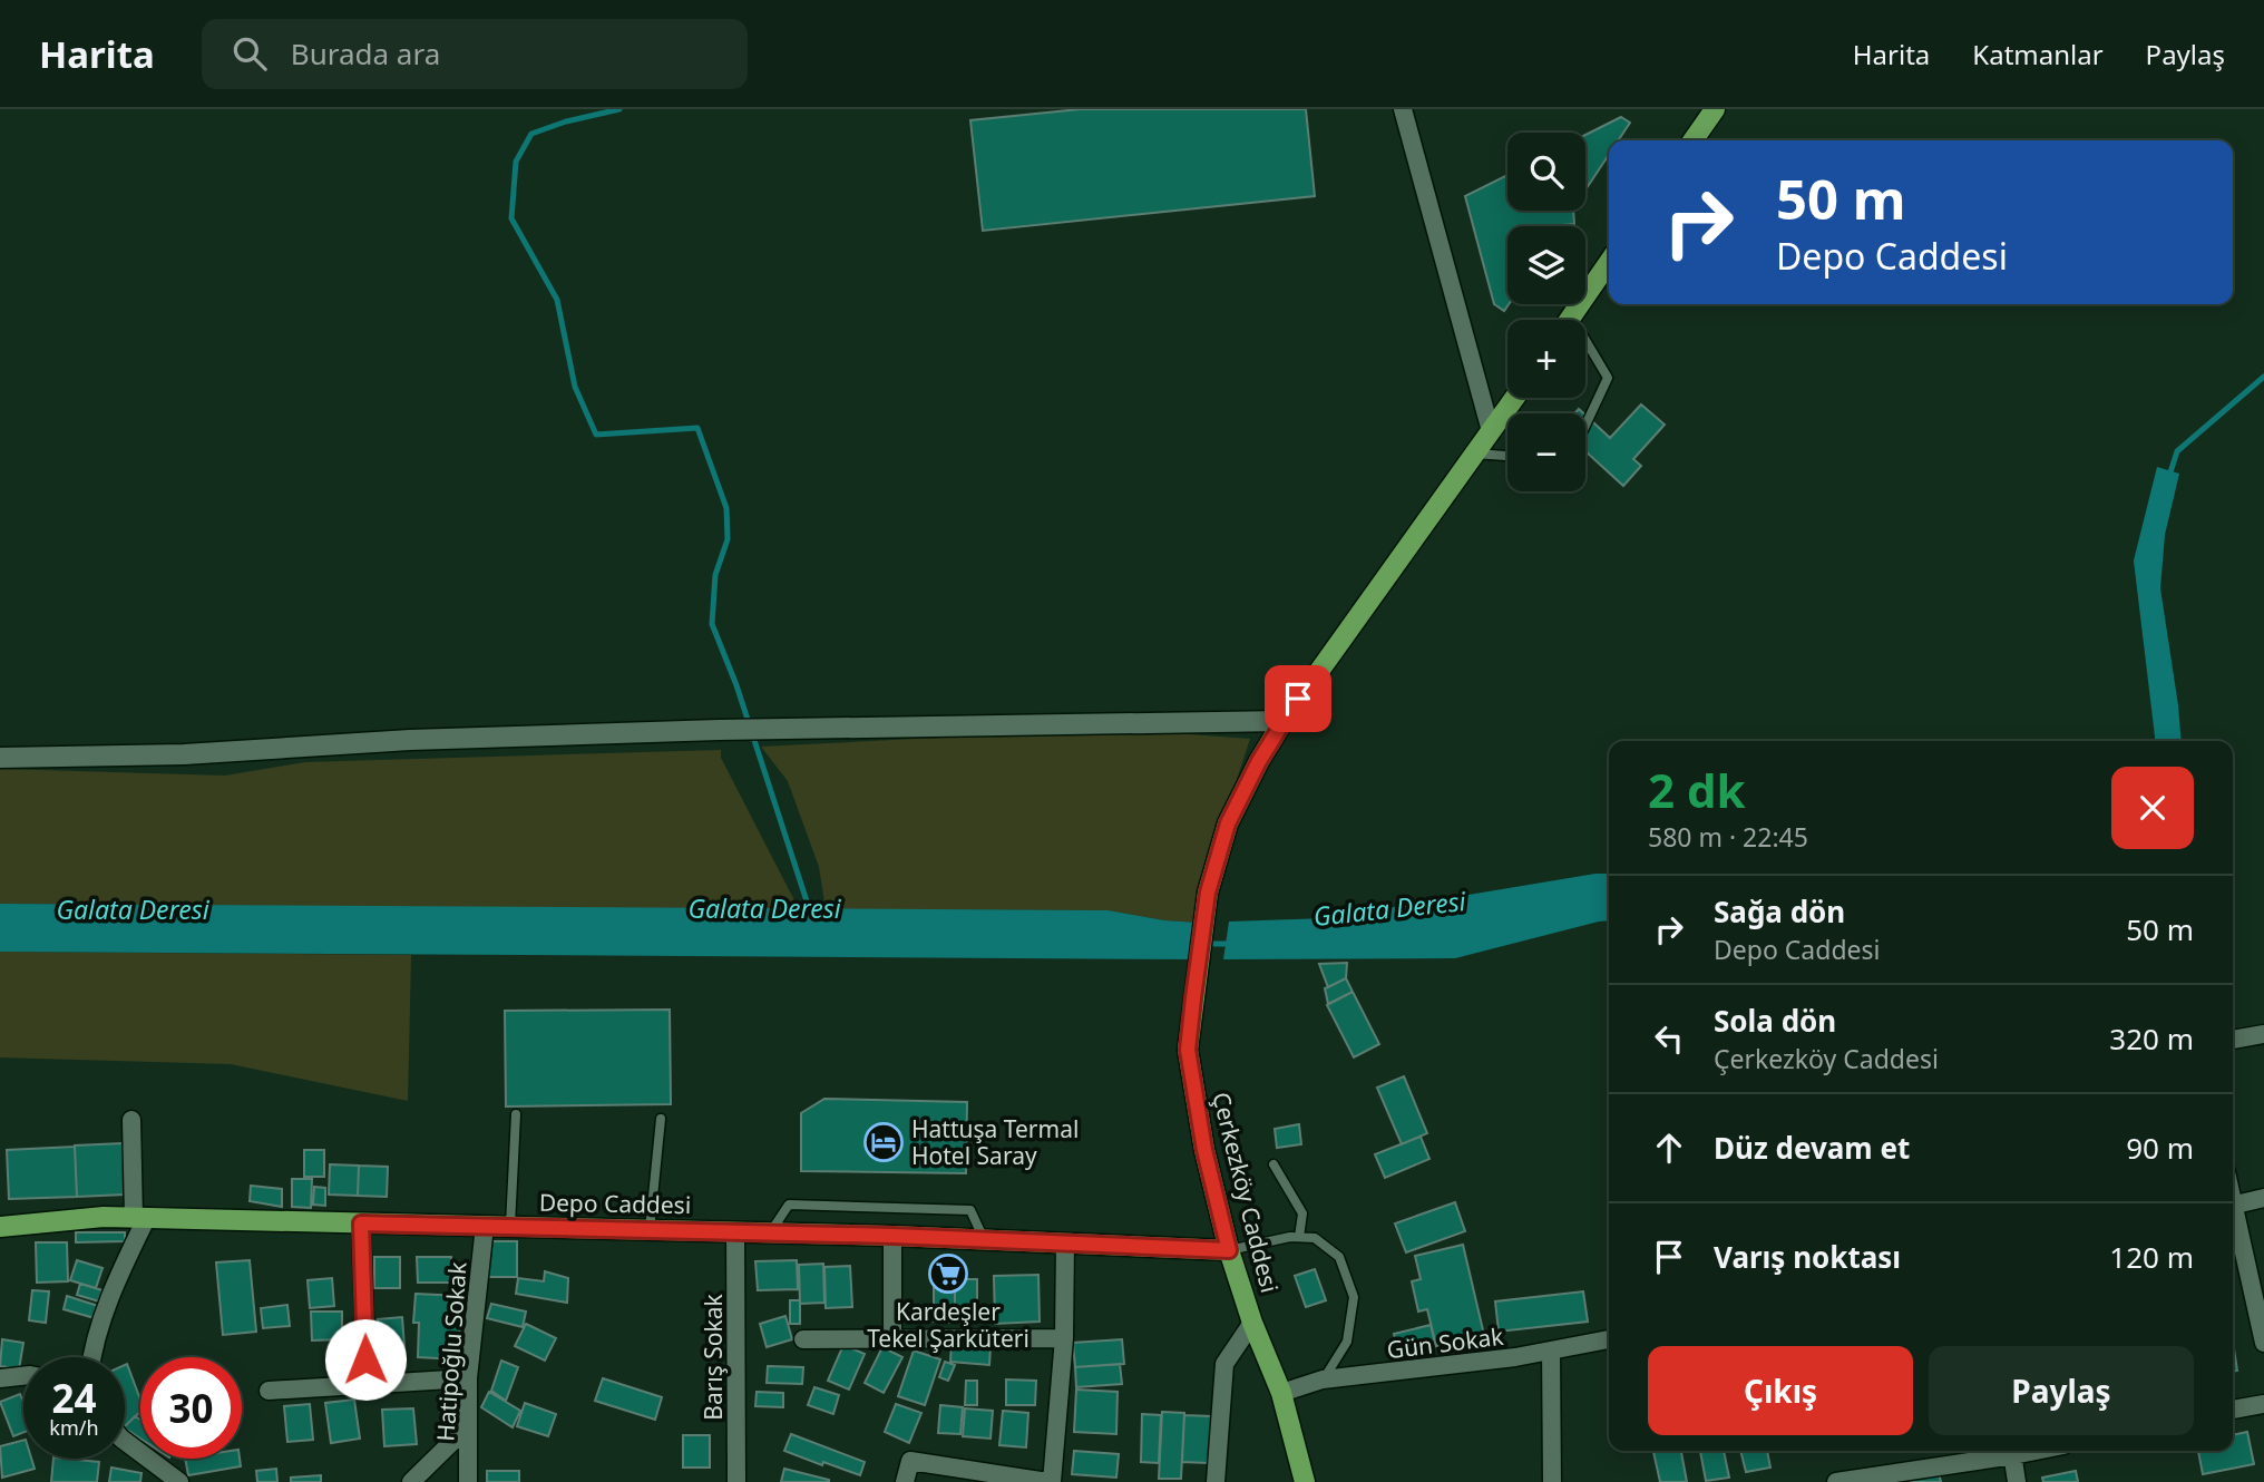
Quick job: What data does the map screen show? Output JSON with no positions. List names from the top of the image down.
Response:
{
  "streets": {
    "main road": ["Çerkezköy Caddesi", "Depo Caddesi"],
    "street": ["Gün Sokak", "Hatipoğlu Sokak", "Barış Sokak"]
  },
  "crossings": [
    ["Çerkezköy Caddesi", "Depo Caddesi"],
    ["Çerkezköy Caddesi", "Gün Sokak"],
    ["Depo Caddesi", "Hatipoğlu Sokak"],
    ["Depo Caddesi", "Barış Sokak"]
  ],
  "water": ["Galata Deresi"],
  "places": {
    "hotel": ["Hattuşa Termal Hotel Saray"],
    "supermarket": ["Kardeşler Tekel Şarküteri"]
  },
  "page": {
    "header": "Harita",
    "search": "Burada ara",
    "nav": ["Harita", "Katmanlar", "Paylaş"],
    "map_buttons": ["+", "−"],
    "turn": ["50 m", "Depo Caddesi"],
    "heading": ["2 dk", "580 m · 22:45"],
    "list": [
      {
        "name": "Sağa dön",
        "note": "Depo Caddesi",
        "value": "50 m"
      },
      {
        "name": "Sola dön",
        "note": "Çerkezköy Caddesi",
        "value": "320 m"
      },
      {
        "name": "Düz devam et",
        "value": "90 m"
      },
      {
        "name": "Varış noktası",
        "value": "120 m"
      }
    ],
    "buttons": ["Çıkış", "Paylaş"],
    "speed": "24 km/h",
    "limit": "30"
  }
}
